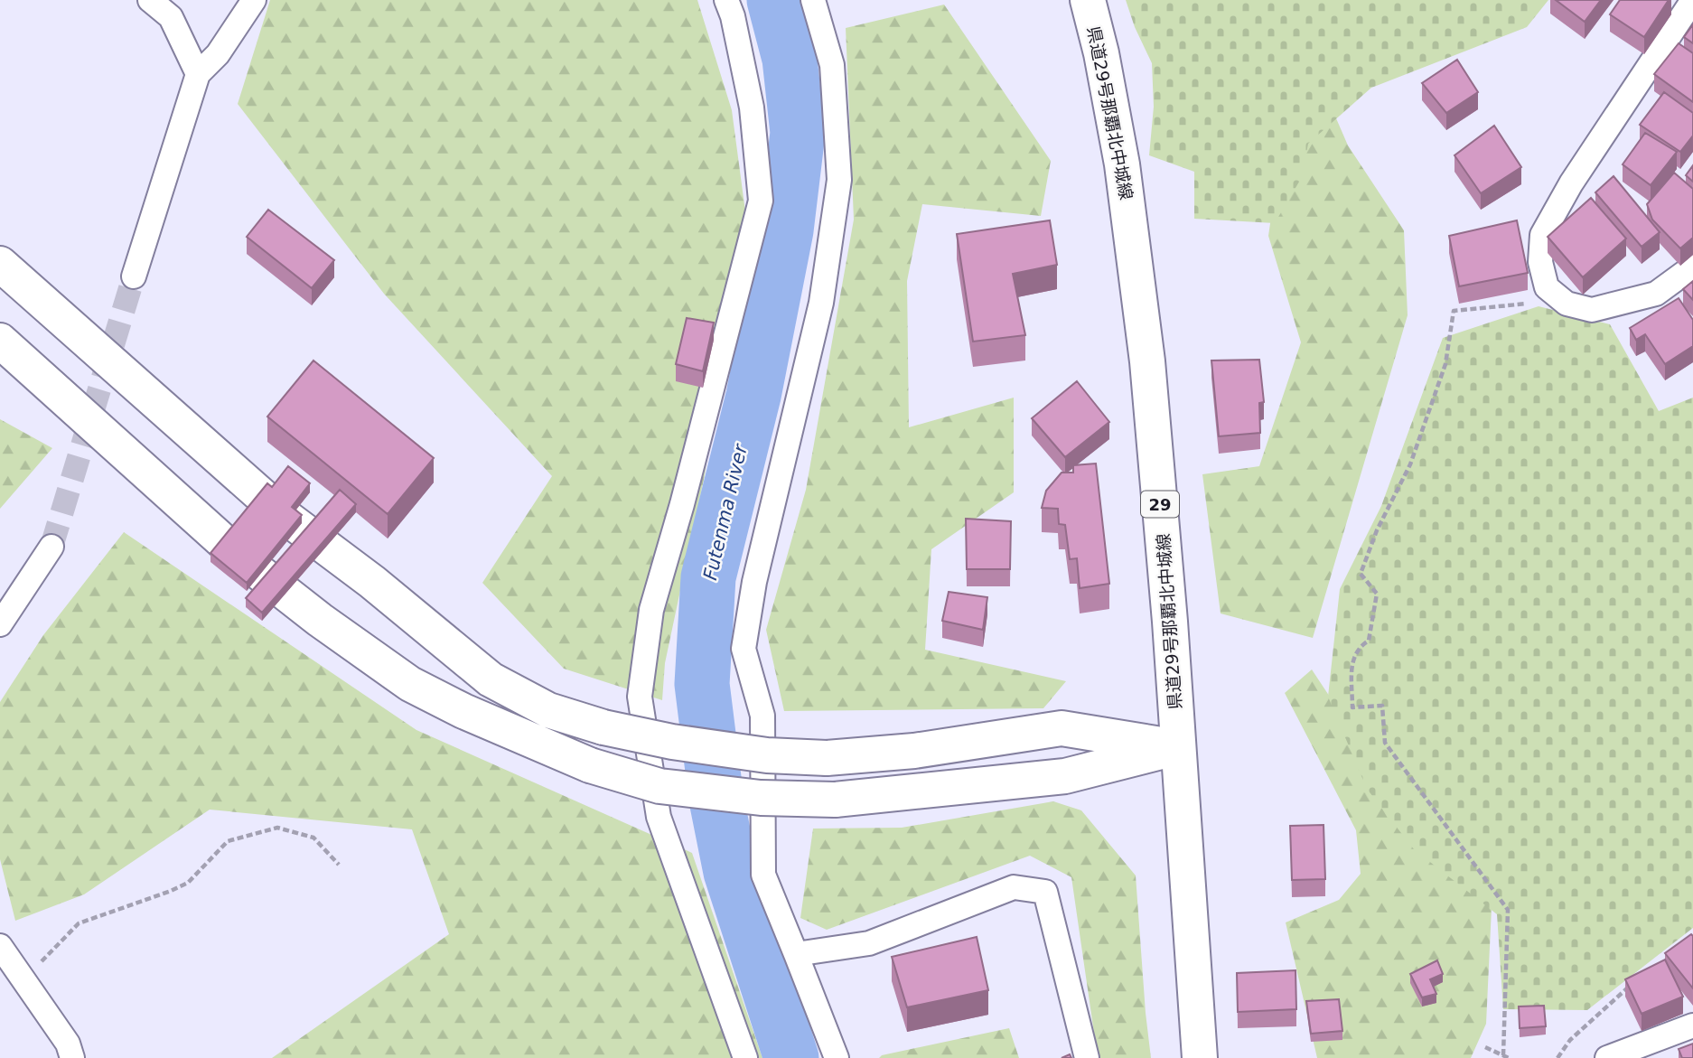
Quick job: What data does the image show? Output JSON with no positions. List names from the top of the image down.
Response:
{
  "streets": {
    "main road": ["県道29号那覇北中城線", "29"]
  },
  "water": ["Futenma River"]
}
